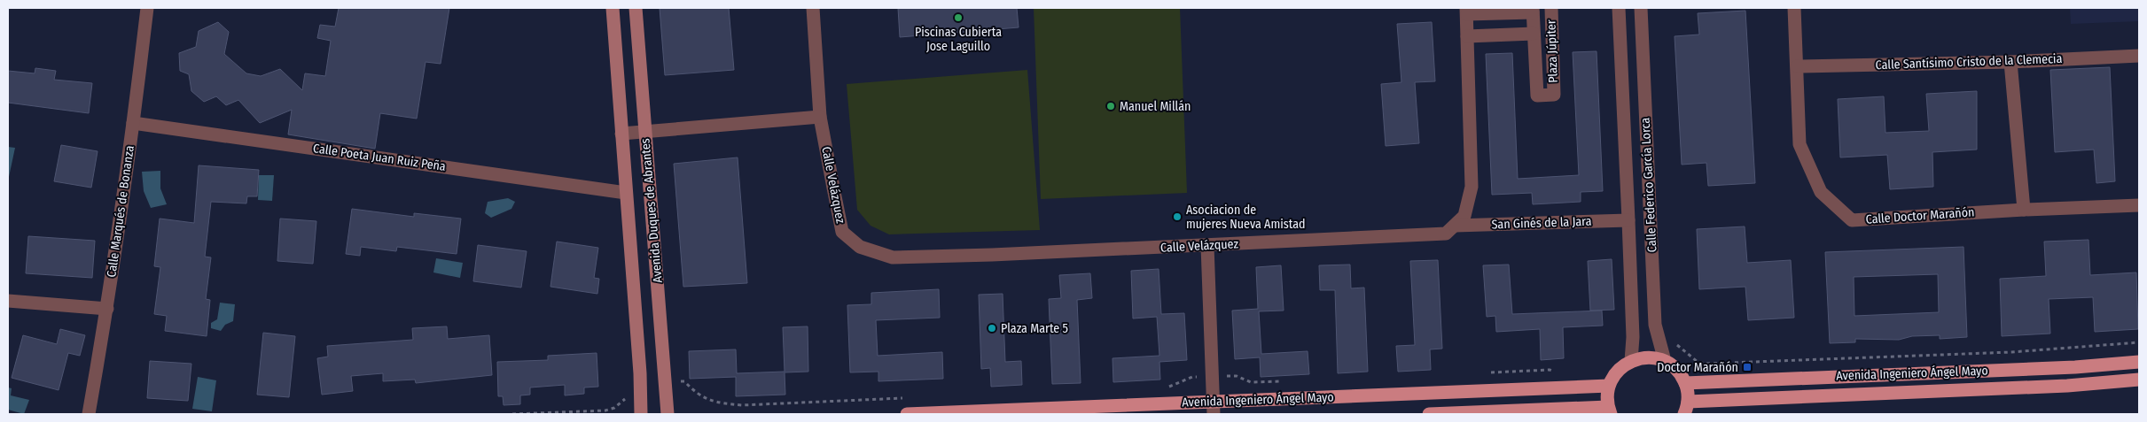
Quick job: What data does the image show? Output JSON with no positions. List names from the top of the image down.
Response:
{
  "streets": {
    "main road": ["Avenida Duques de Abrantes", "Avenida Ingeniero Ángel Mayo"],
    "street": [
      "Plaza Júpiter",
      "Calle Santísimo Cristo de la Clemecia",
      "Calle Poeta Juan Ruiz Peña",
      "Calle Velázquez",
      "Calle Federico García Lorca",
      "Calle Marqués de Bonanza",
      "Calle Doctor Marañón",
      "San Ginés de la Jara"
    ]
  },
  "crossings": [
    ["Calle Santísimo Cristo de la Clemecia", "Calle Doctor Marañón"],
    ["Calle Poeta Juan Ruiz Peña", "Avenida Duques de Abrantes"],
    ["Calle Poeta Juan Ruiz Peña", "Calle Marqués de Bonanza"],
    ["Calle Velázquez", "San Ginés de la Jara"],
    ["Calle Federico García Lorca", "San Ginés de la Jara"],
    ["Calle Federico García Lorca", "Avenida Ingeniero Ángel Mayo"]
  ],
  "places": {
    "other": [
      "Piscinas Cubierta Jose Laguillo",
      "Manuel Millán",
      "Asociacion de mujeres Nueva Amistad",
      "Plaza Marte 5"
    ],
    "transit": ["Doctor Marañón"]
  }
}
